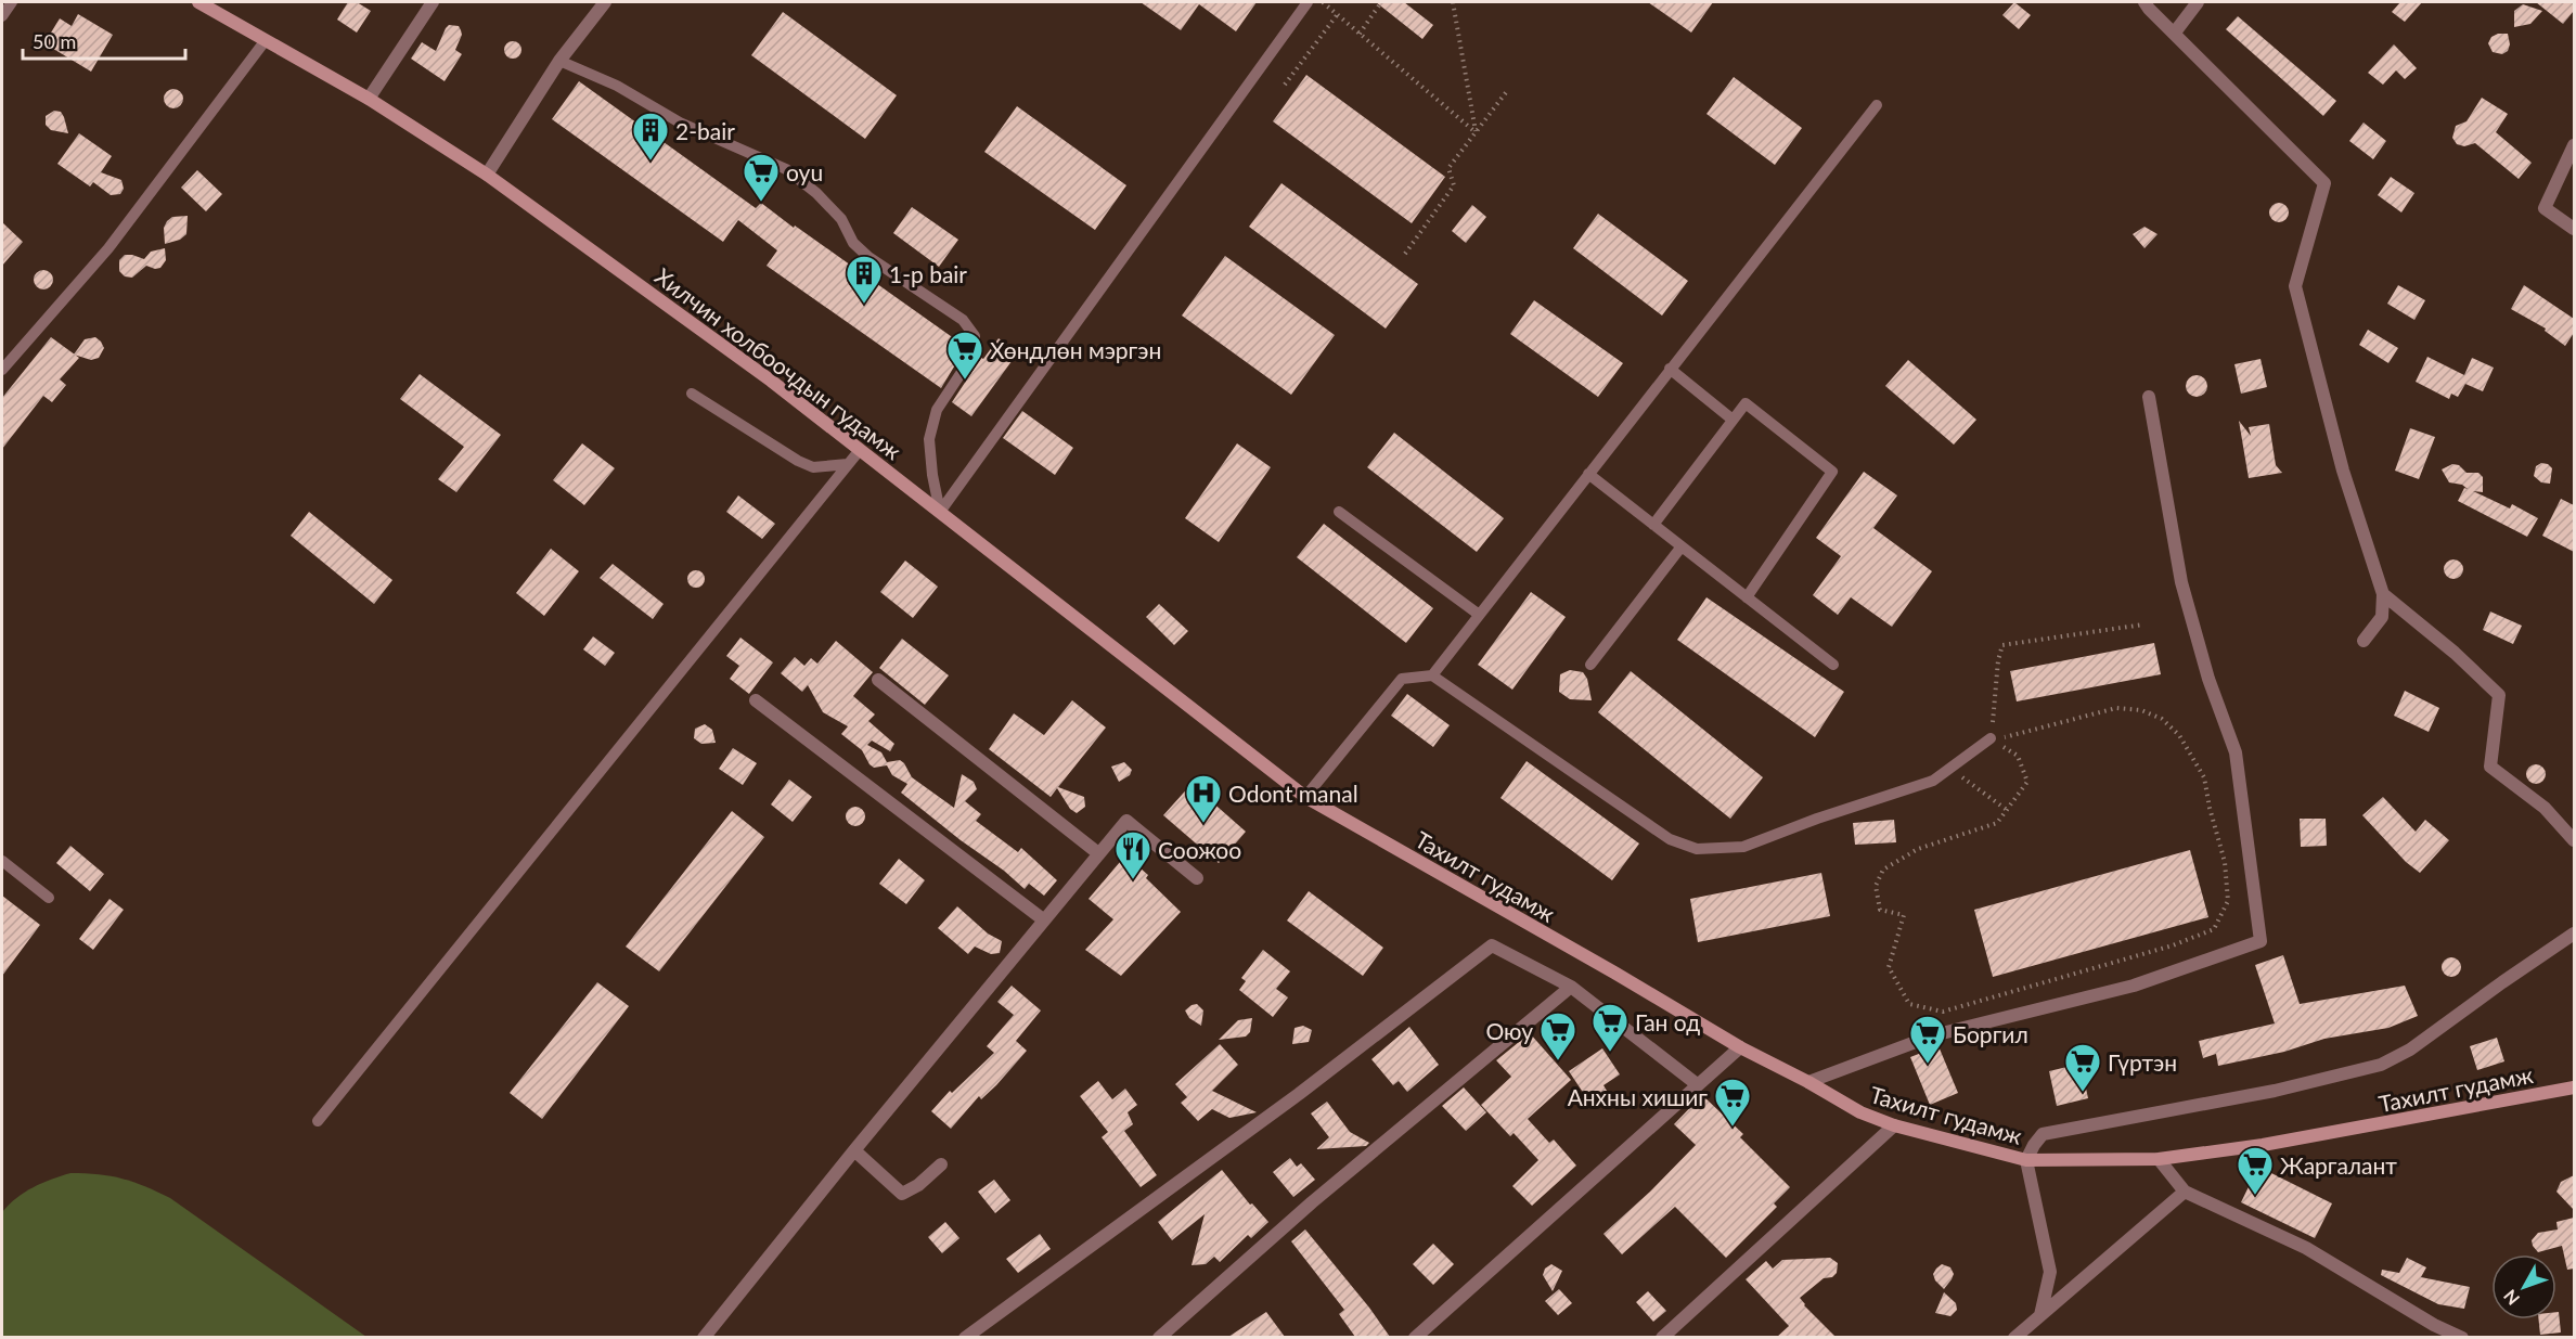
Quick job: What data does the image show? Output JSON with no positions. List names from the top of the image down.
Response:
{
  "streets": {
    "main road": ["Хилчин холбоочдын гудамж", "Тахилт гудамж"]
  },
  "crossings": [
    ["Хилчин холбоочдын гудамж", "Тахилт гудамж"]
  ],
  "places": {
    "building": ["2-bair", "1-p bair"],
    "supermarket": [
      "oyu",
      "Хөндлөн мэргэн",
      "Ган од",
      "Оюу",
      "Боргил",
      "Гүртэн",
      "Анхны хишиг",
      "Жаргалант"
    ],
    "hospital": ["Odont manal"],
    "restaurant": ["Соожоо"]
  },
  "scale_bar": "50 m",
  "north": "bottom left"
}
